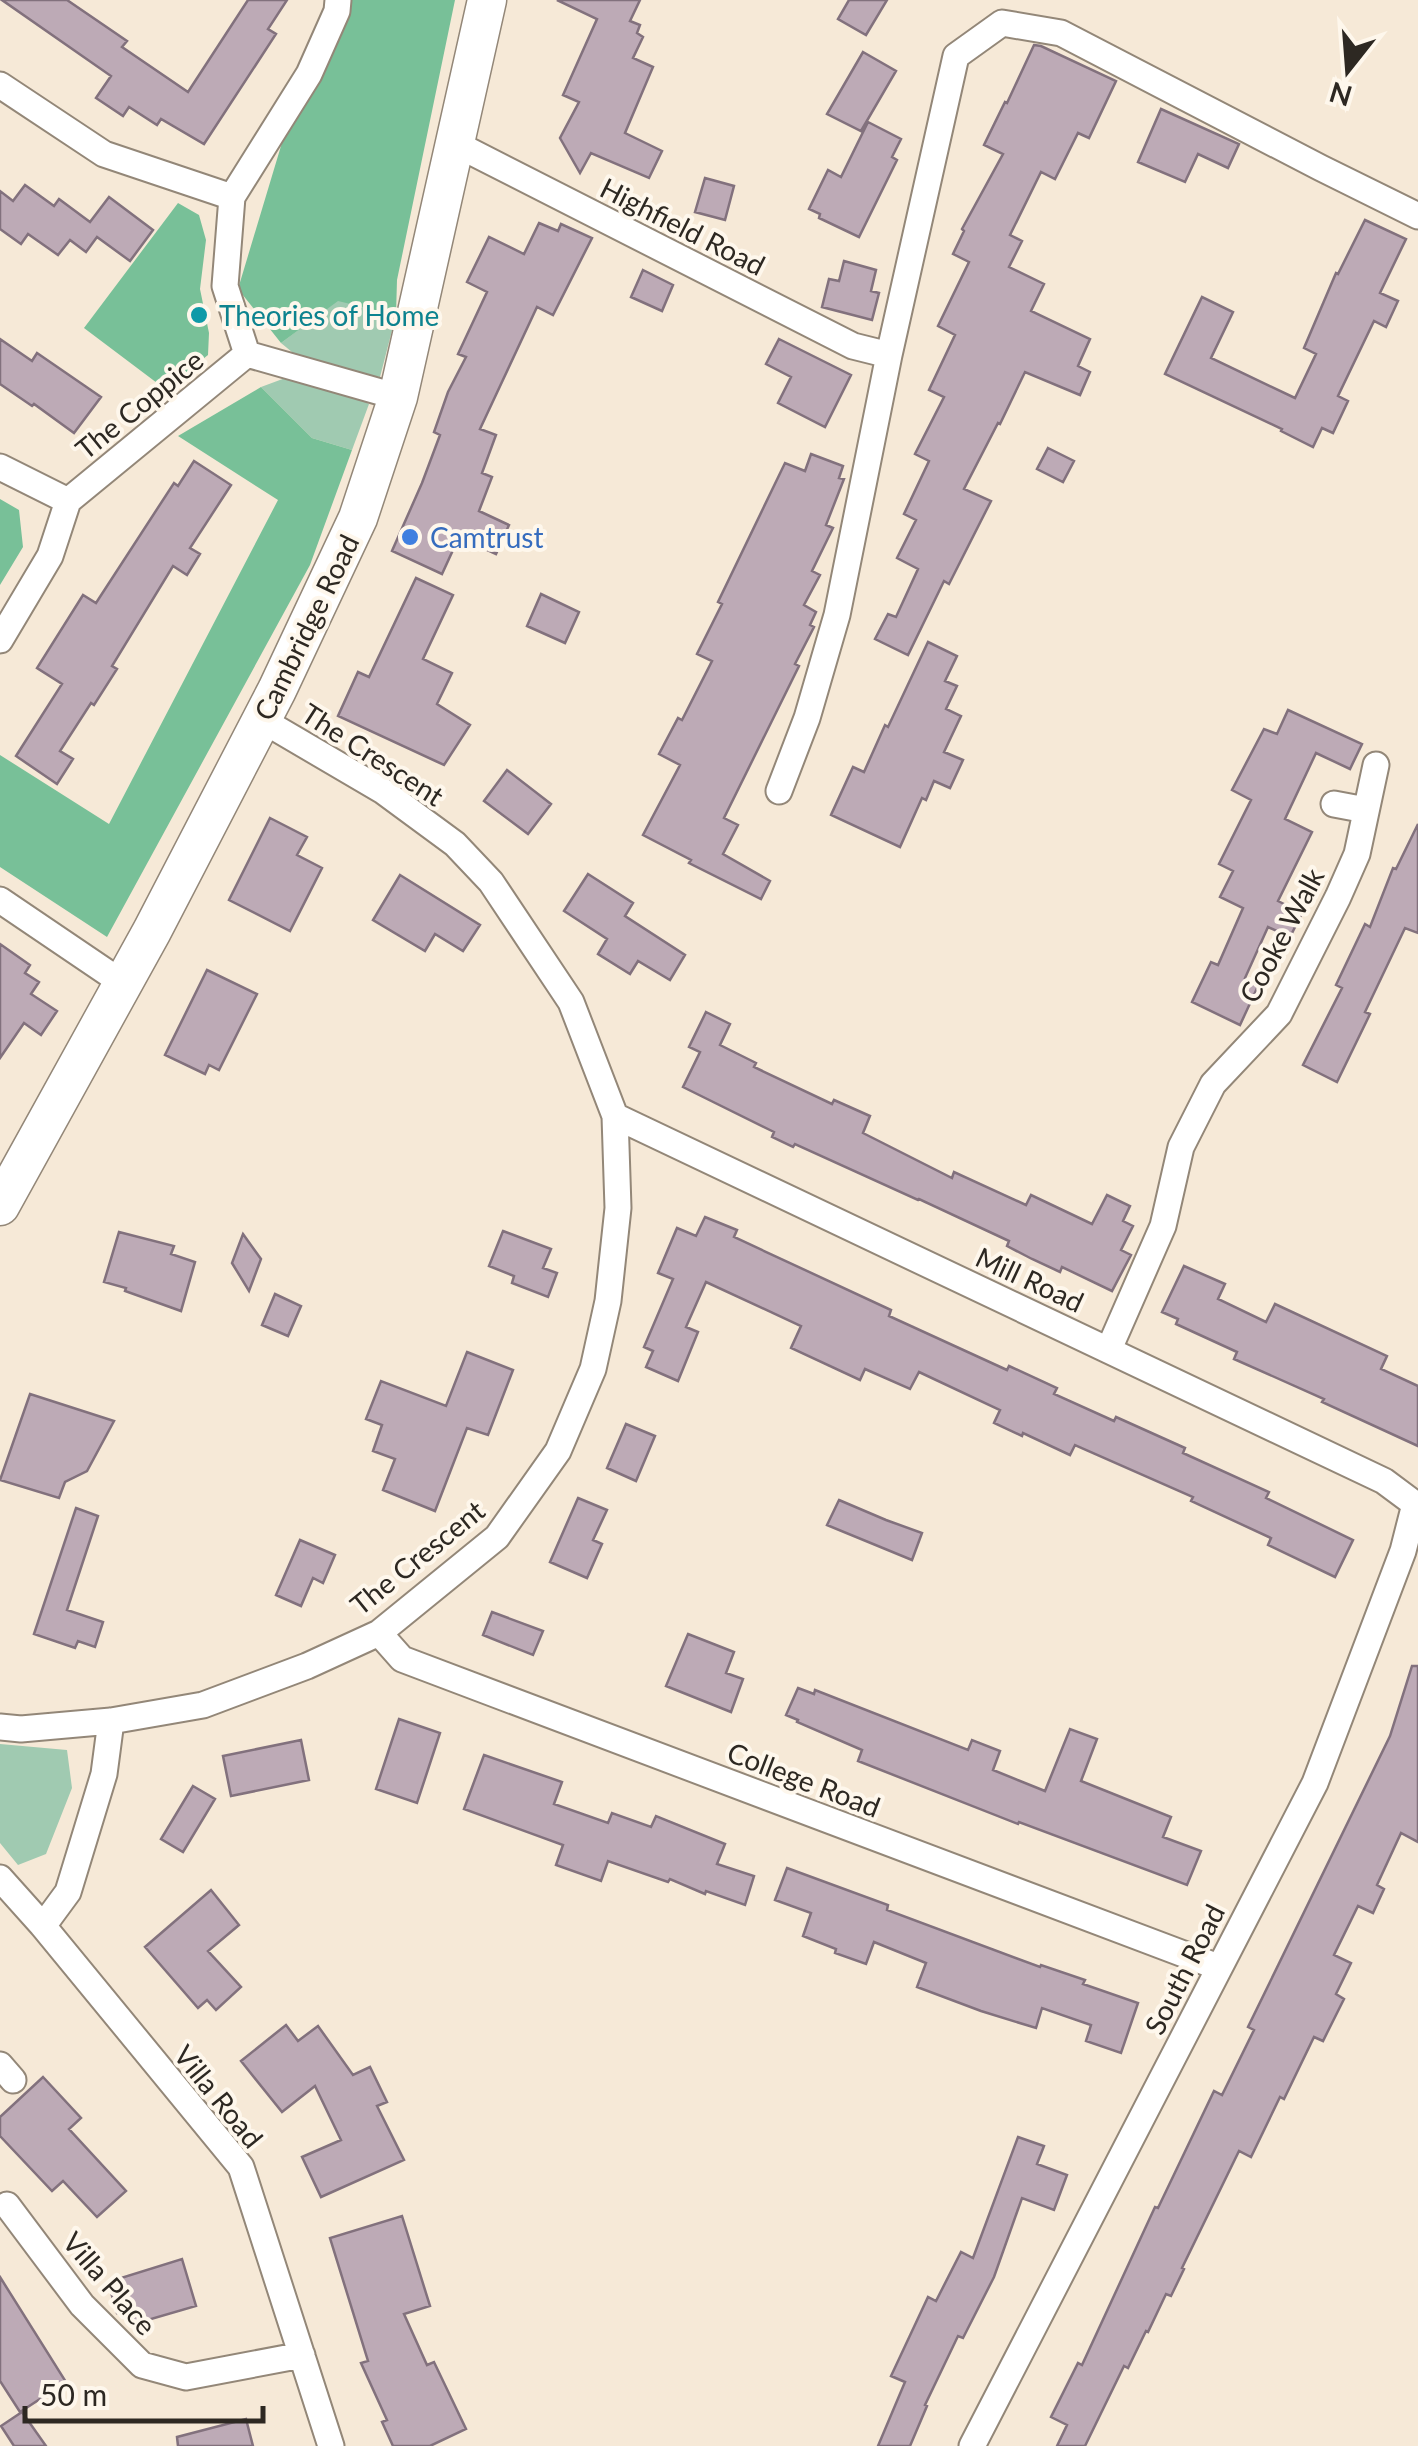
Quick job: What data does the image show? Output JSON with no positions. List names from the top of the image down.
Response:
{
  "streets": {
    "street": [
      "Highfield Road",
      "The Coppice",
      "Cambridge Road",
      "The Crescent",
      "Cooke Walk",
      "Mill Road",
      "College Road",
      "South Road",
      "Villa Road",
      "Villa Place"
    ]
  },
  "crossings": [
    ["Highfield Road", "Cambridge Road"],
    ["The Coppice", "Cambridge Road"],
    ["Cambridge Road", "The Crescent"],
    ["The Crescent", "Mill Road"],
    ["The Crescent", "College Road"],
    ["Cooke Walk", "Mill Road"],
    ["Mill Road", "South Road"],
    ["College Road", "South Road"],
    ["Villa Road", "Villa Place"]
  ],
  "places": ["Theories of Home", "Camtrust"],
  "scale_bar": "50 m",
  "north": "bottom"
}
